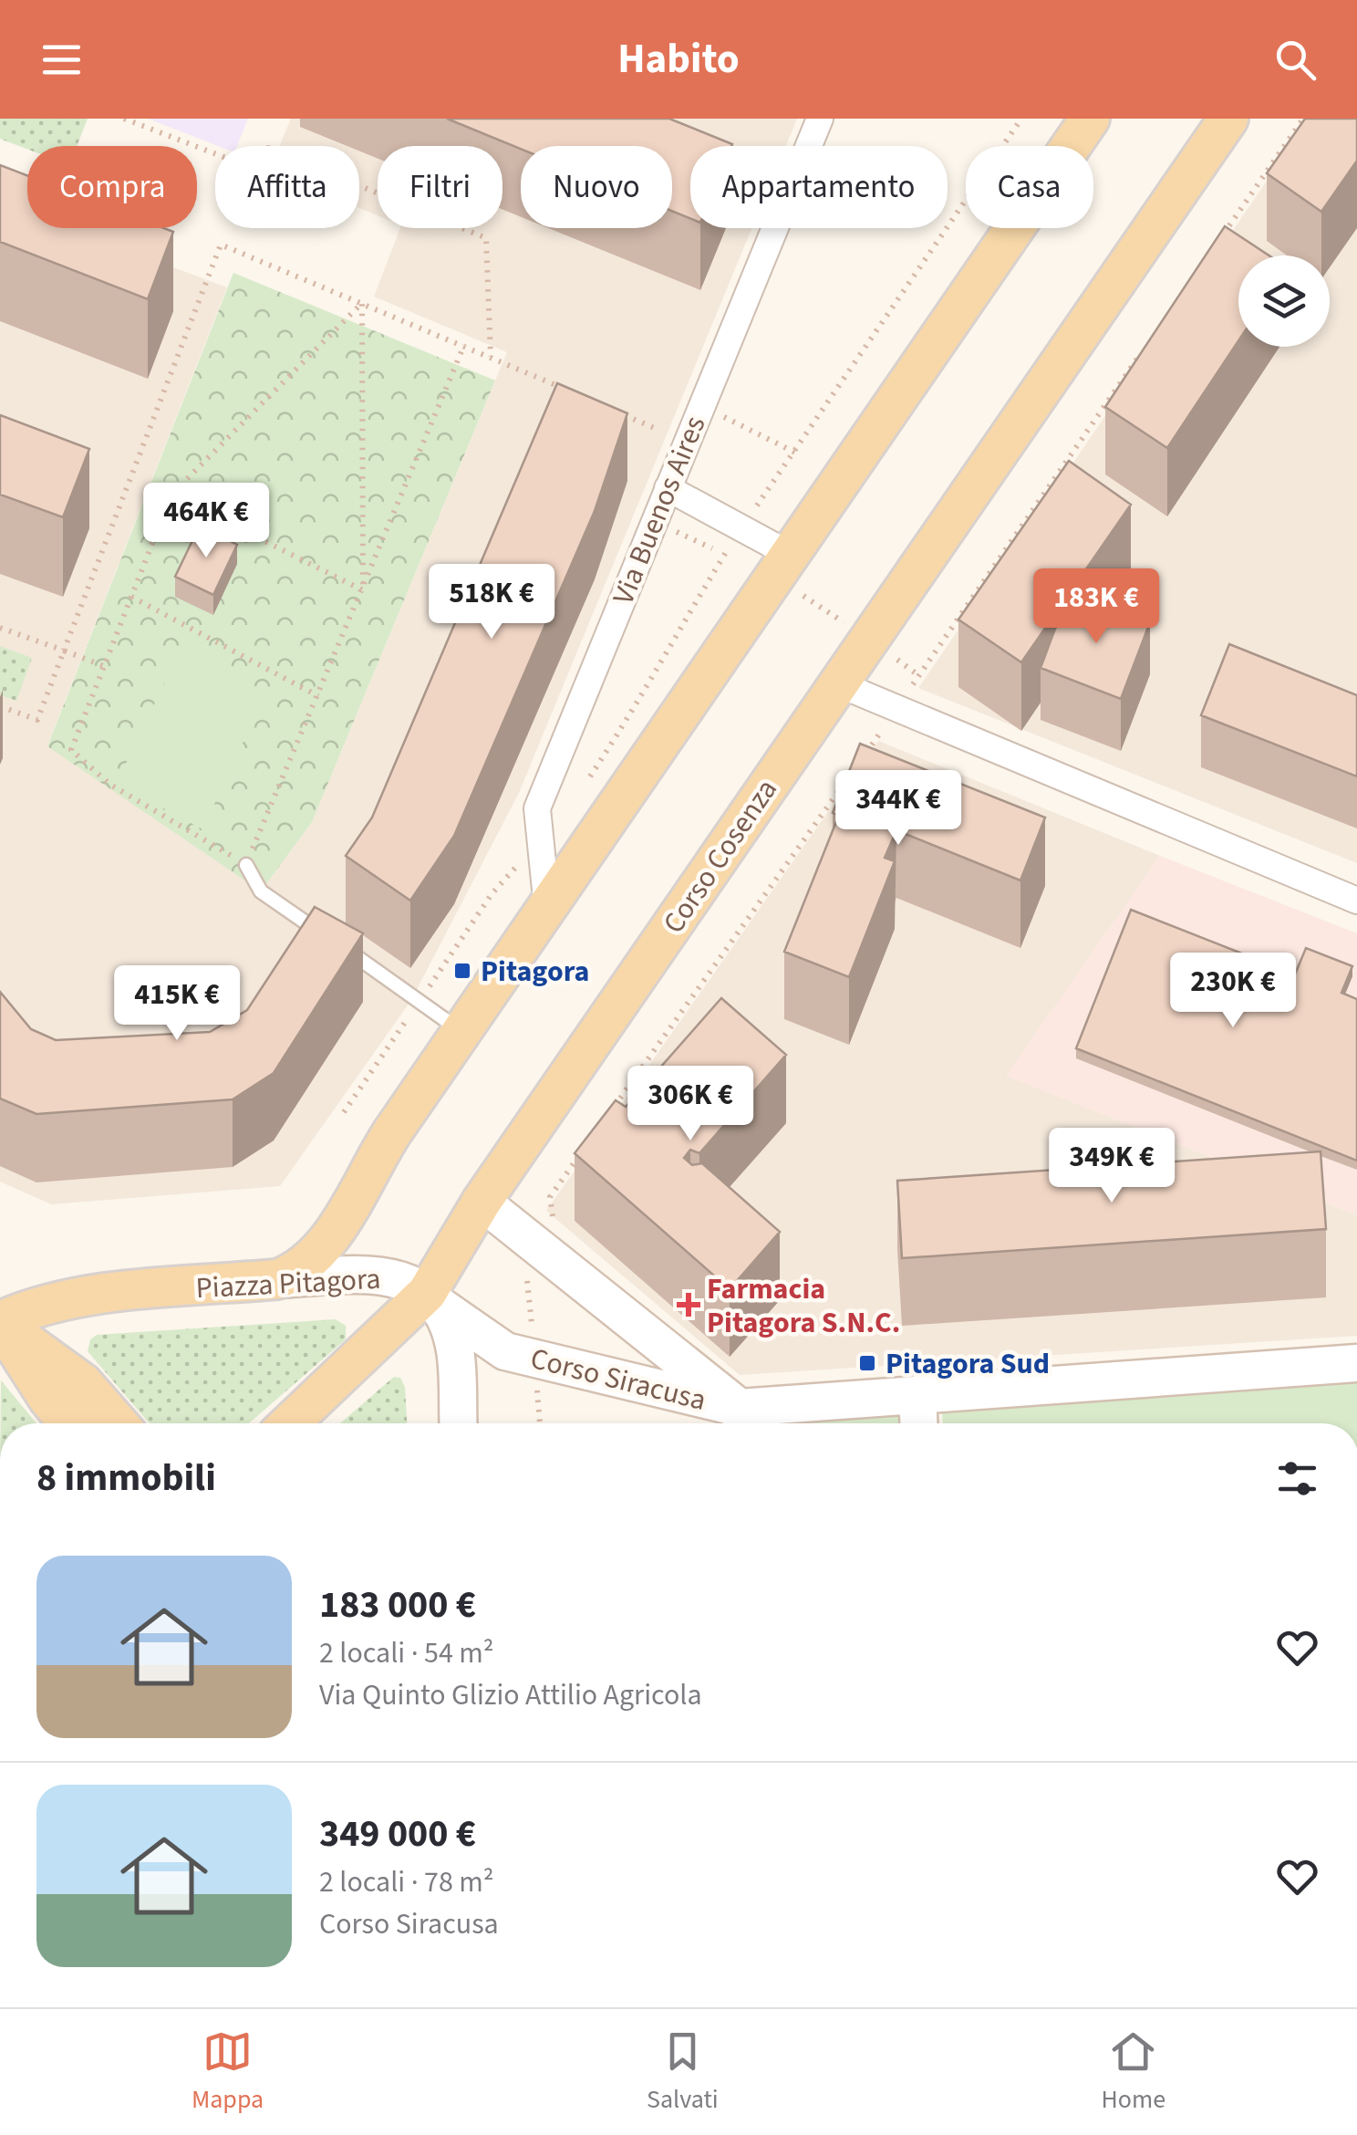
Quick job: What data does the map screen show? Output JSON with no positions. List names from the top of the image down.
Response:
{
  "streets": {
    "main road": ["Corso Cosenza", "Piazza Pitagora"],
    "street": ["Via Buenos Aires", "Corso Siracusa"]
  },
  "crossings": [
    ["Corso Cosenza", "Piazza Pitagora"],
    ["Corso Cosenza", "Corso Siracusa"],
    ["Piazza Pitagora", "Corso Siracusa"]
  ],
  "places": {
    "transit": ["Pitagora", "Pitagora Sud"],
    "health": ["Farmacia Pitagora S.N.C."]
  },
  "page": {
    "header": "Habito",
    "chip": [
      "Compra",
      "Affitta",
      "Filtri",
      "Nuovo",
      "Appartamento",
      "Casa"
    ],
    "price": [
      "464K €",
      "518K €",
      "183K €",
      "344K €",
      "230K €",
      "415K €",
      "306K €",
      "349K €"
    ],
    "heading": "8 immobili",
    "list": [
      {
        "name": "183 000 €",
        "note": "2 locali · 54 m² · Via Quinto Glizio Attilio Agricola"
      },
      {
        "name": "349 000 €",
        "note": "2 locali · 78 m² · Corso Siracusa"
      }
    ],
    "tabs": ["Mappa", "Salvati", "Home"]
  }
}
